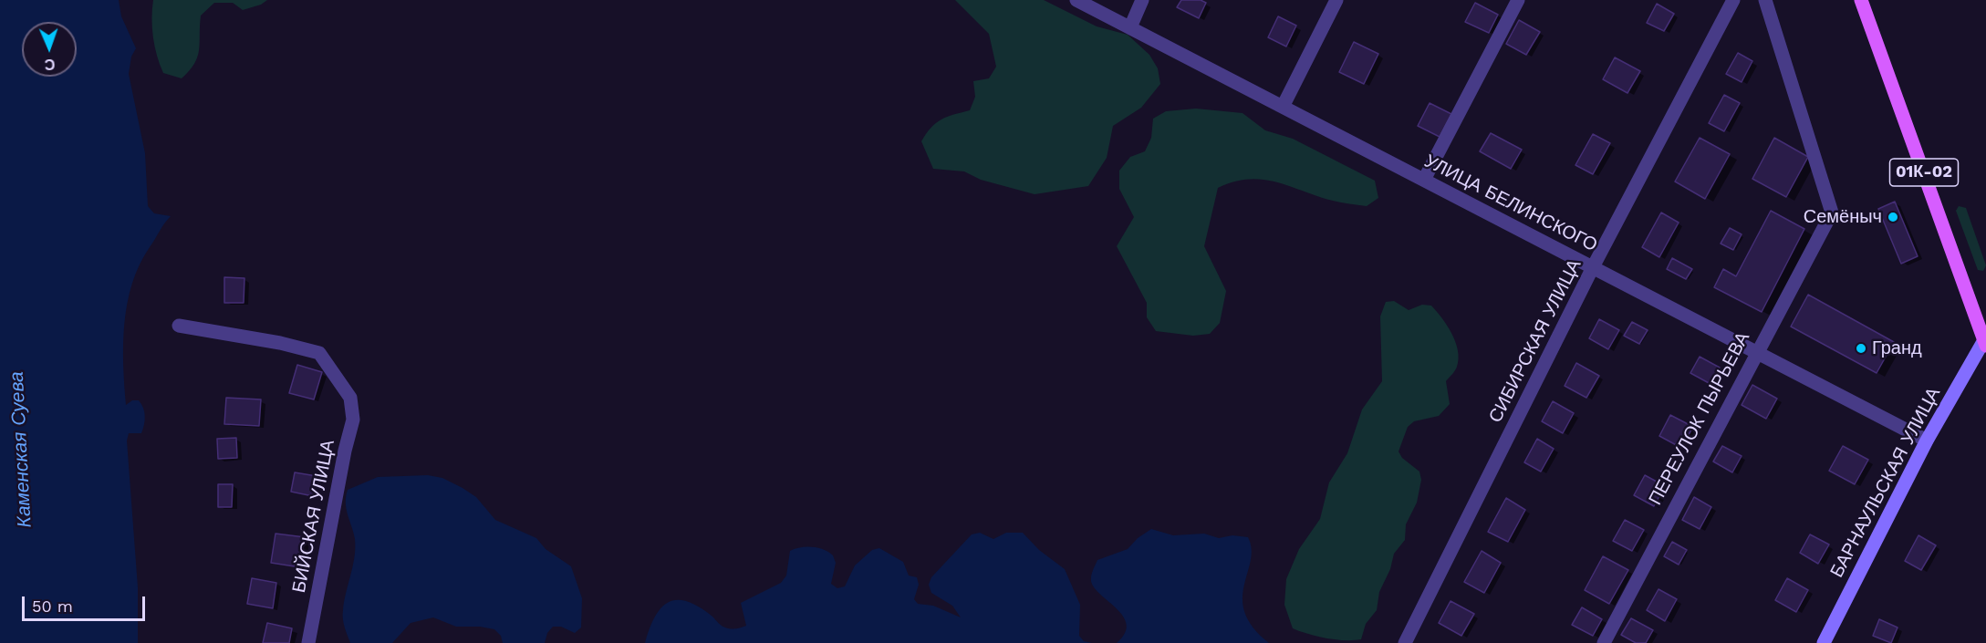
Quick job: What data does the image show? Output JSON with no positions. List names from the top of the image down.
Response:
{
  "streets": {
    "main road": ["01К-02"],
    "street": [
      "УЛИЦА БЕЛИНСКОГО",
      "СИБИРСКАЯ УЛИЦА",
      "ПЕРЕУЛОК ПЫРЬЕВА",
      "БАРНАУЛЬСКАЯ УЛИЦА",
      "БИЙСКАЯ УЛИЦА"
    ]
  },
  "crossings": [
    ["01К-02", "БАРНАУЛЬСКАЯ УЛИЦА"],
    ["УЛИЦА БЕЛИНСКОГО", "СИБИРСКАЯ УЛИЦА"],
    ["УЛИЦА БЕЛИНСКОГО", "ПЕРЕУЛОК ПЫРЬЕВА"],
    ["УЛИЦА БЕЛИНСКОГО", "БАРНАУЛЬСКАЯ УЛИЦА"]
  ],
  "water": ["Каменская Суева"],
  "places": ["Семёныч", "Гранд"],
  "scale_bar": "50 m",
  "north": "bottom"
}
